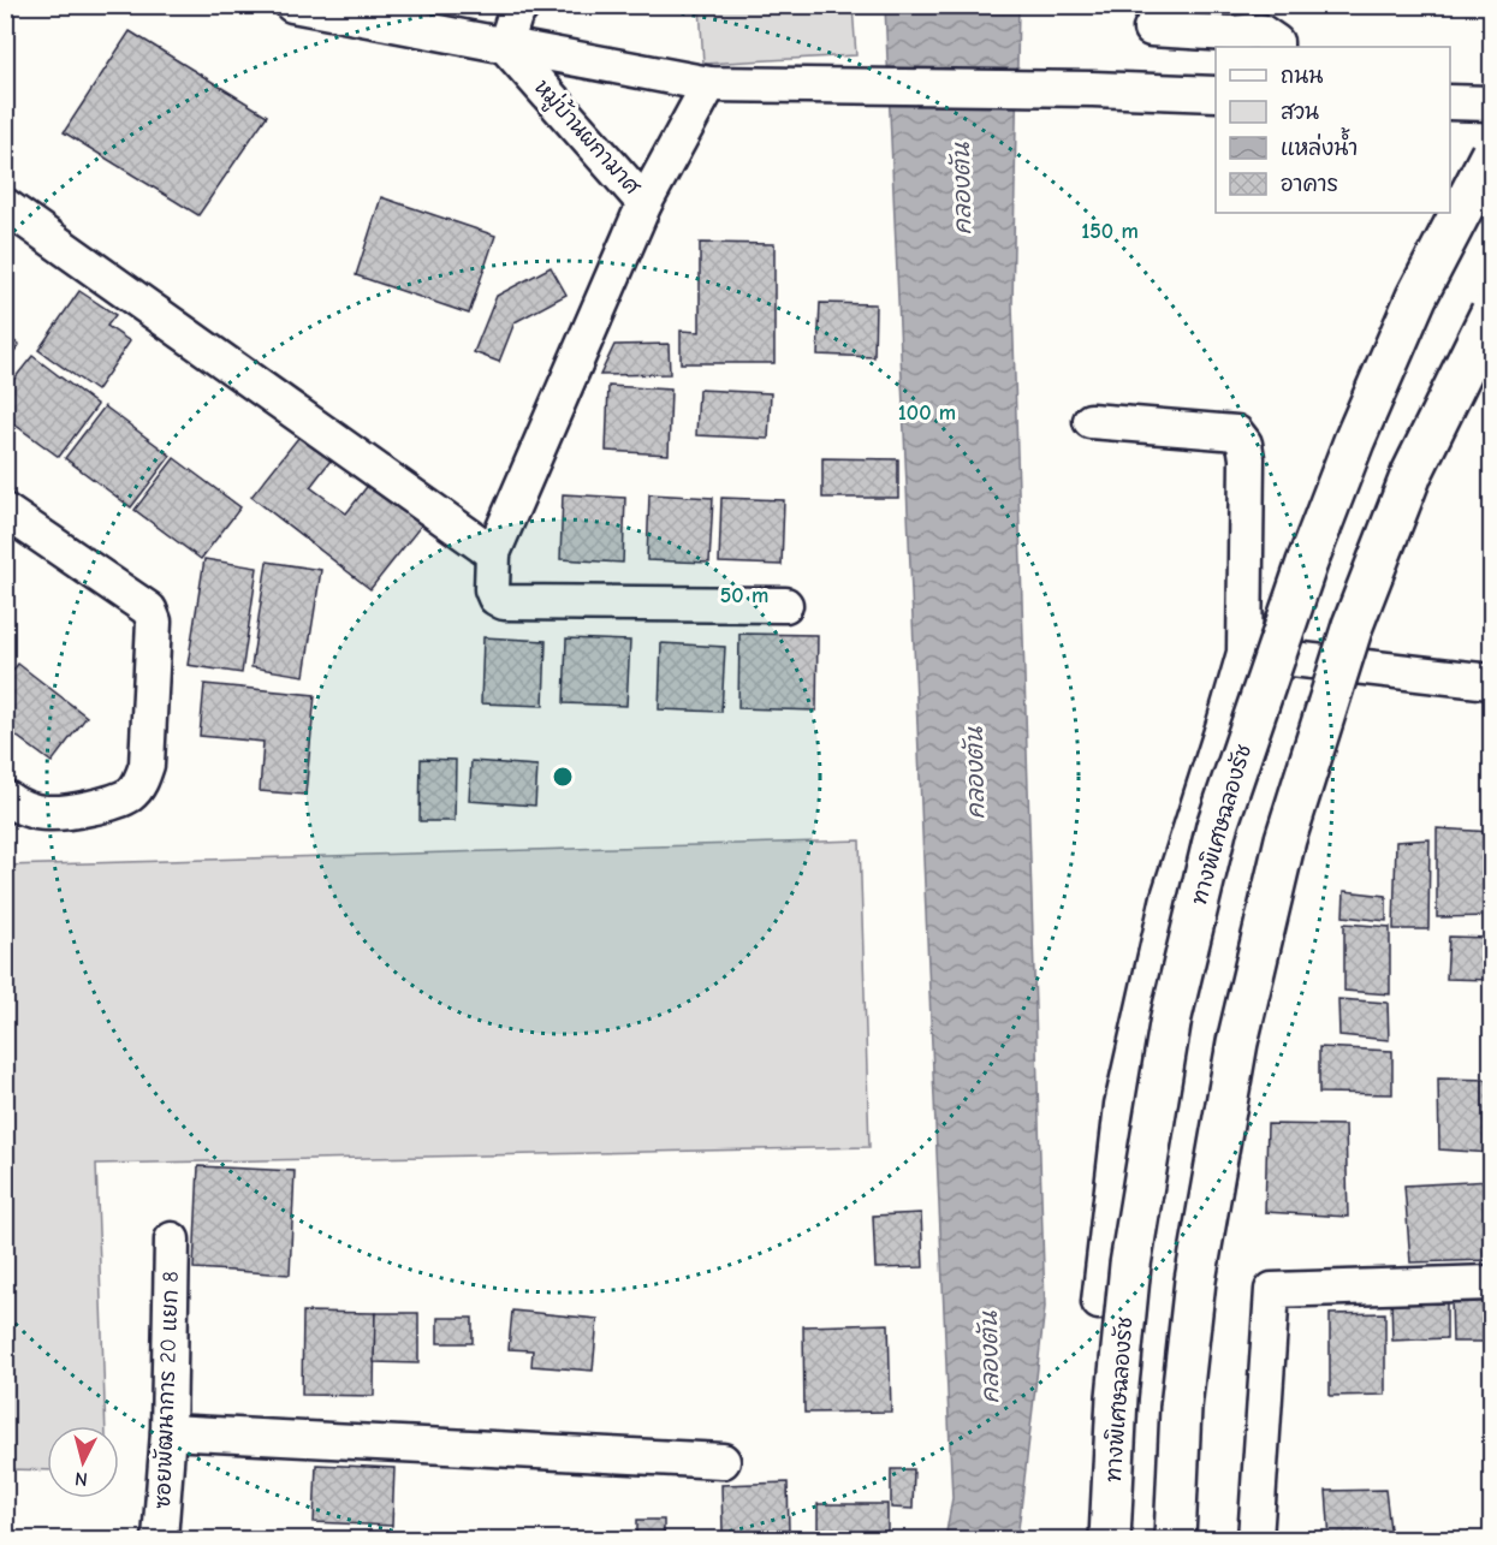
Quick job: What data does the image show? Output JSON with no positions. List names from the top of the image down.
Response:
{
  "streets": {
    "highway": ["ทางพิเศษฉลองรัช"],
    "street": ["หมู่บ้านผกามาศ", "ซอยพัฒนาการ 20 แยก 8"]
  },
  "water": ["คลองตัน"],
  "legend": [
    "ถนน",
    "สวน",
    "แหล่งน้ำ",
    "อาคาร"
  ],
  "north": "bottom",
  "rings": ["150 m", "100 m", "50 m"]
}
